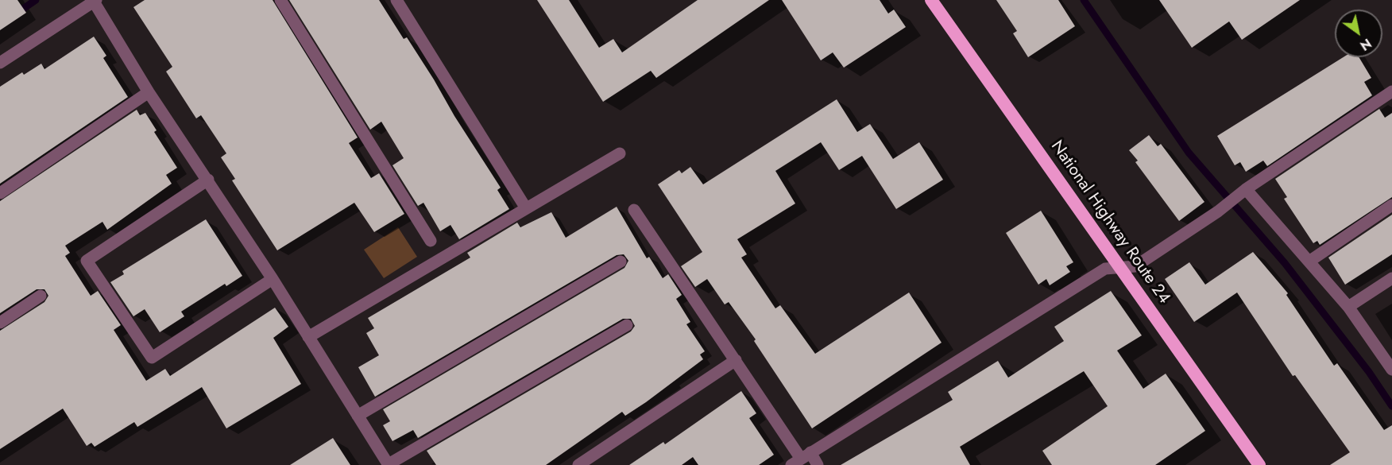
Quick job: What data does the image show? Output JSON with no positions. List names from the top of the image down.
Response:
{
  "streets": {
    "highway": ["National Highway Route 24"]
  },
  "north": "bottom right"
}
